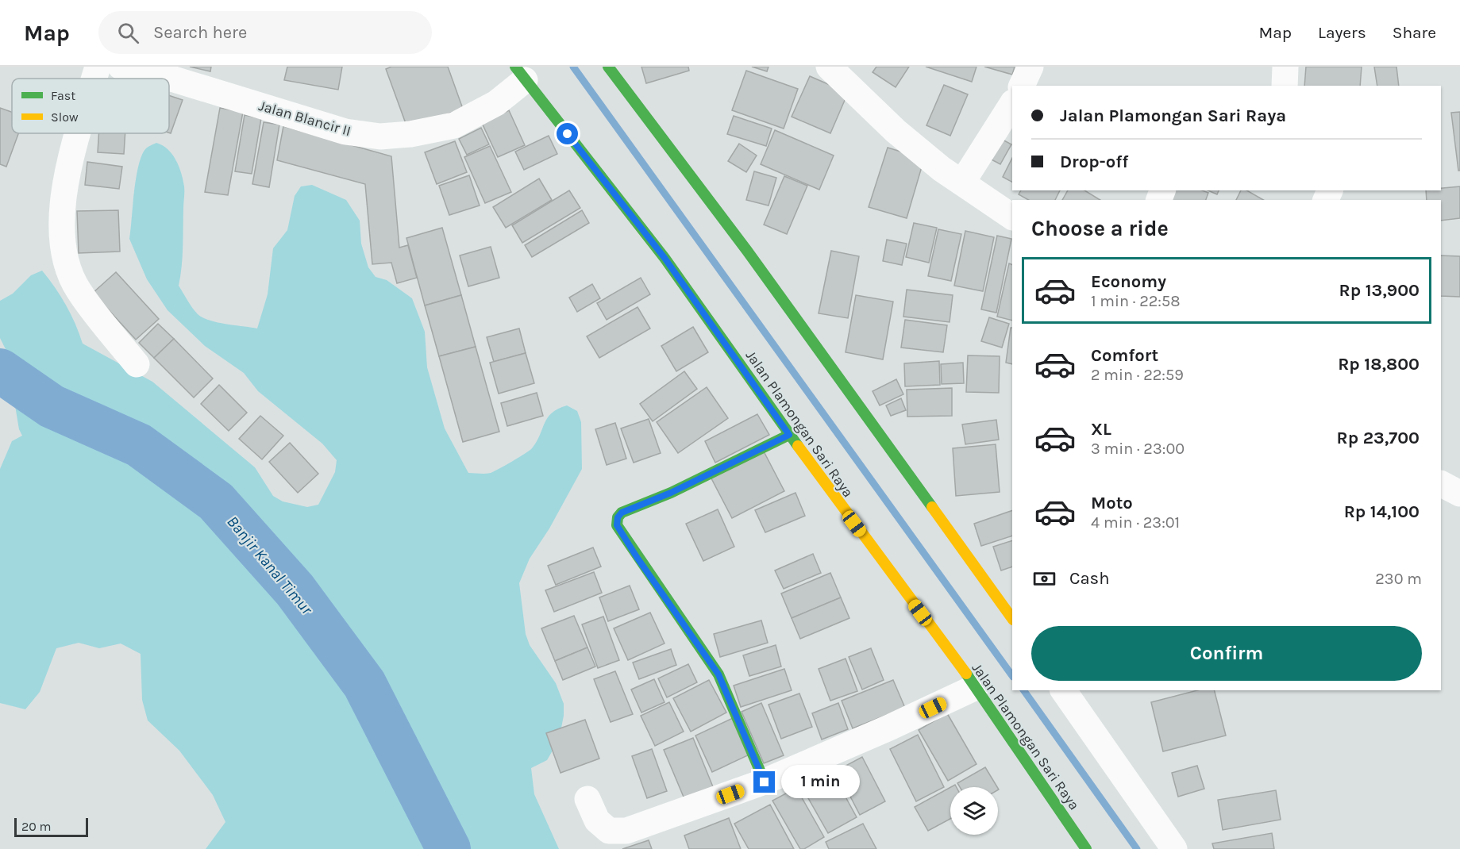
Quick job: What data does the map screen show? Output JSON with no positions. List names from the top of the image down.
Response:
{
  "streets": {
    "street": ["Jalan Blancir II", "Jalan Plamongan Sari Raya"]
  },
  "crossings": [
    ["Jalan Blancir II", "Jalan Plamongan Sari Raya"]
  ],
  "water": ["Banjir Kanal Timur"],
  "legend": ["Fast", "Slow"],
  "scale_bar": "20 m",
  "page": {
    "header": "Map",
    "search": "Search here",
    "nav": ["Map", "Layers", "Share"],
    "banner": ["Jalan Plamongan Sari Raya", "Drop-off"],
    "heading": "Choose a ride",
    "list": [
      {
        "name": "Economy",
        "note": "1 min · 22:58",
        "value": "Rp 13,900"
      },
      {
        "name": "Comfort",
        "note": "2 min · 22:59",
        "value": "Rp 18,800"
      },
      {
        "name": "XL",
        "note": "3 min · 23:00",
        "value": "Rp 23,700"
      },
      {
        "name": "Moto",
        "note": "4 min · 23:01",
        "value": "Rp 14,100"
      }
    ],
    "pay": ["Cash", "230 m"],
    "buttons": "Confirm",
    "bubble": "1 min",
    "scale": "20 m"
  }
}
